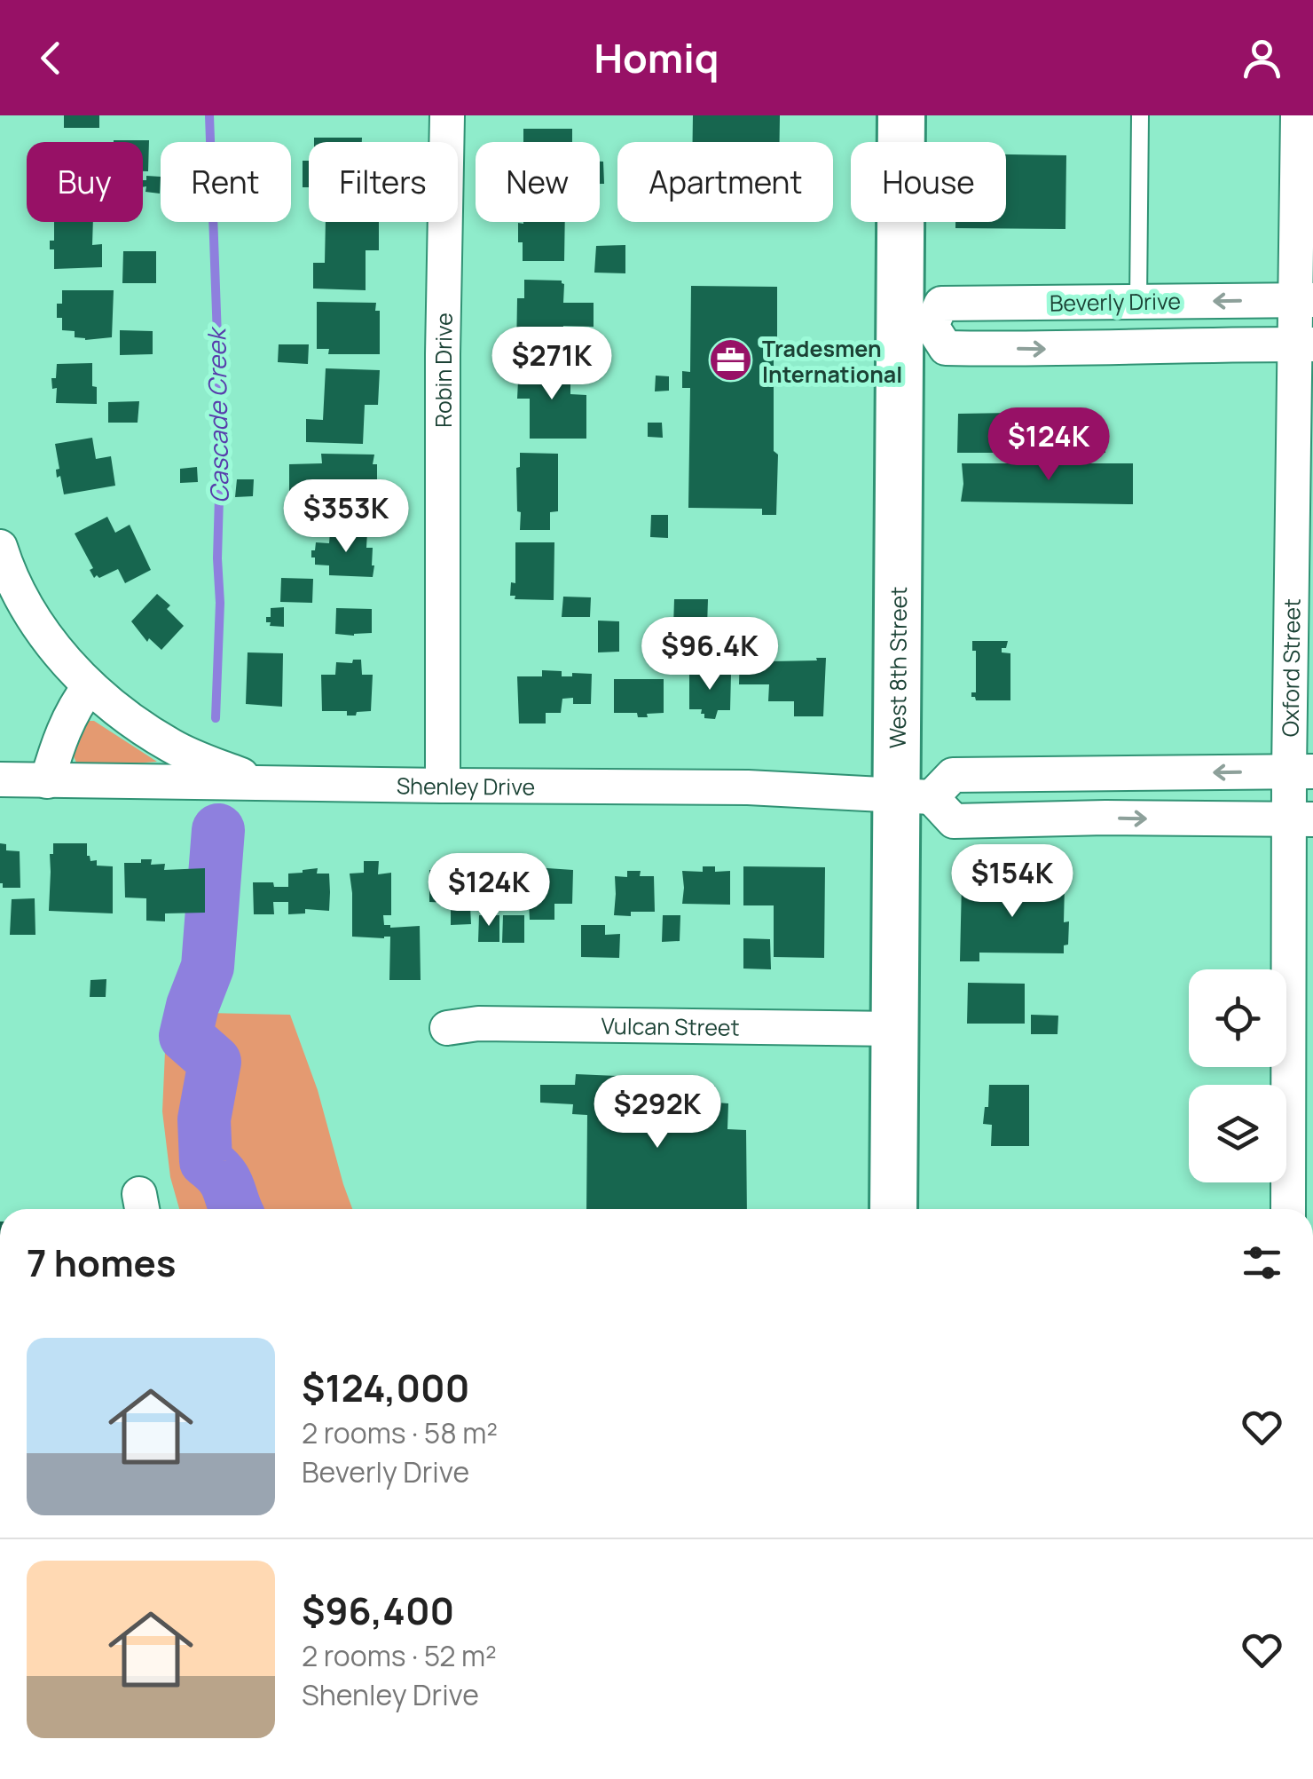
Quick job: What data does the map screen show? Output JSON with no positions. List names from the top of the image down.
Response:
{
  "streets": {
    "main road": ["West 8th Street"],
    "street": [
      "Beverly Drive",
      "Robin Drive",
      "Oxford Street",
      "Shenley Drive",
      "Vulcan Street"
    ]
  },
  "crossings": [
    ["Beverly Drive", "West 8th Street"],
    ["Beverly Drive", "Oxford Street"],
    ["Robin Drive", "Shenley Drive"],
    ["West 8th Street", "Shenley Drive"],
    ["West 8th Street", "Vulcan Street"]
  ],
  "water": ["Cascade Creek"],
  "places": {
    "office": ["Tradesmen International"]
  },
  "page": {
    "header": "Homiq",
    "chip": [
      "Buy",
      "Rent",
      "Filters",
      "New",
      "Apartment",
      "House"
    ],
    "price": [
      "$271K",
      "$124K",
      "$353K",
      "$96.4K",
      "$154K",
      "$124K",
      "$292K"
    ],
    "heading": "7 homes",
    "list": [
      {
        "name": "$124,000",
        "note": "2 rooms · 58 m² · Beverly Drive"
      },
      {
        "name": "$96,400",
        "note": "2 rooms · 52 m² · Shenley Drive"
      }
    ]
  }
}
